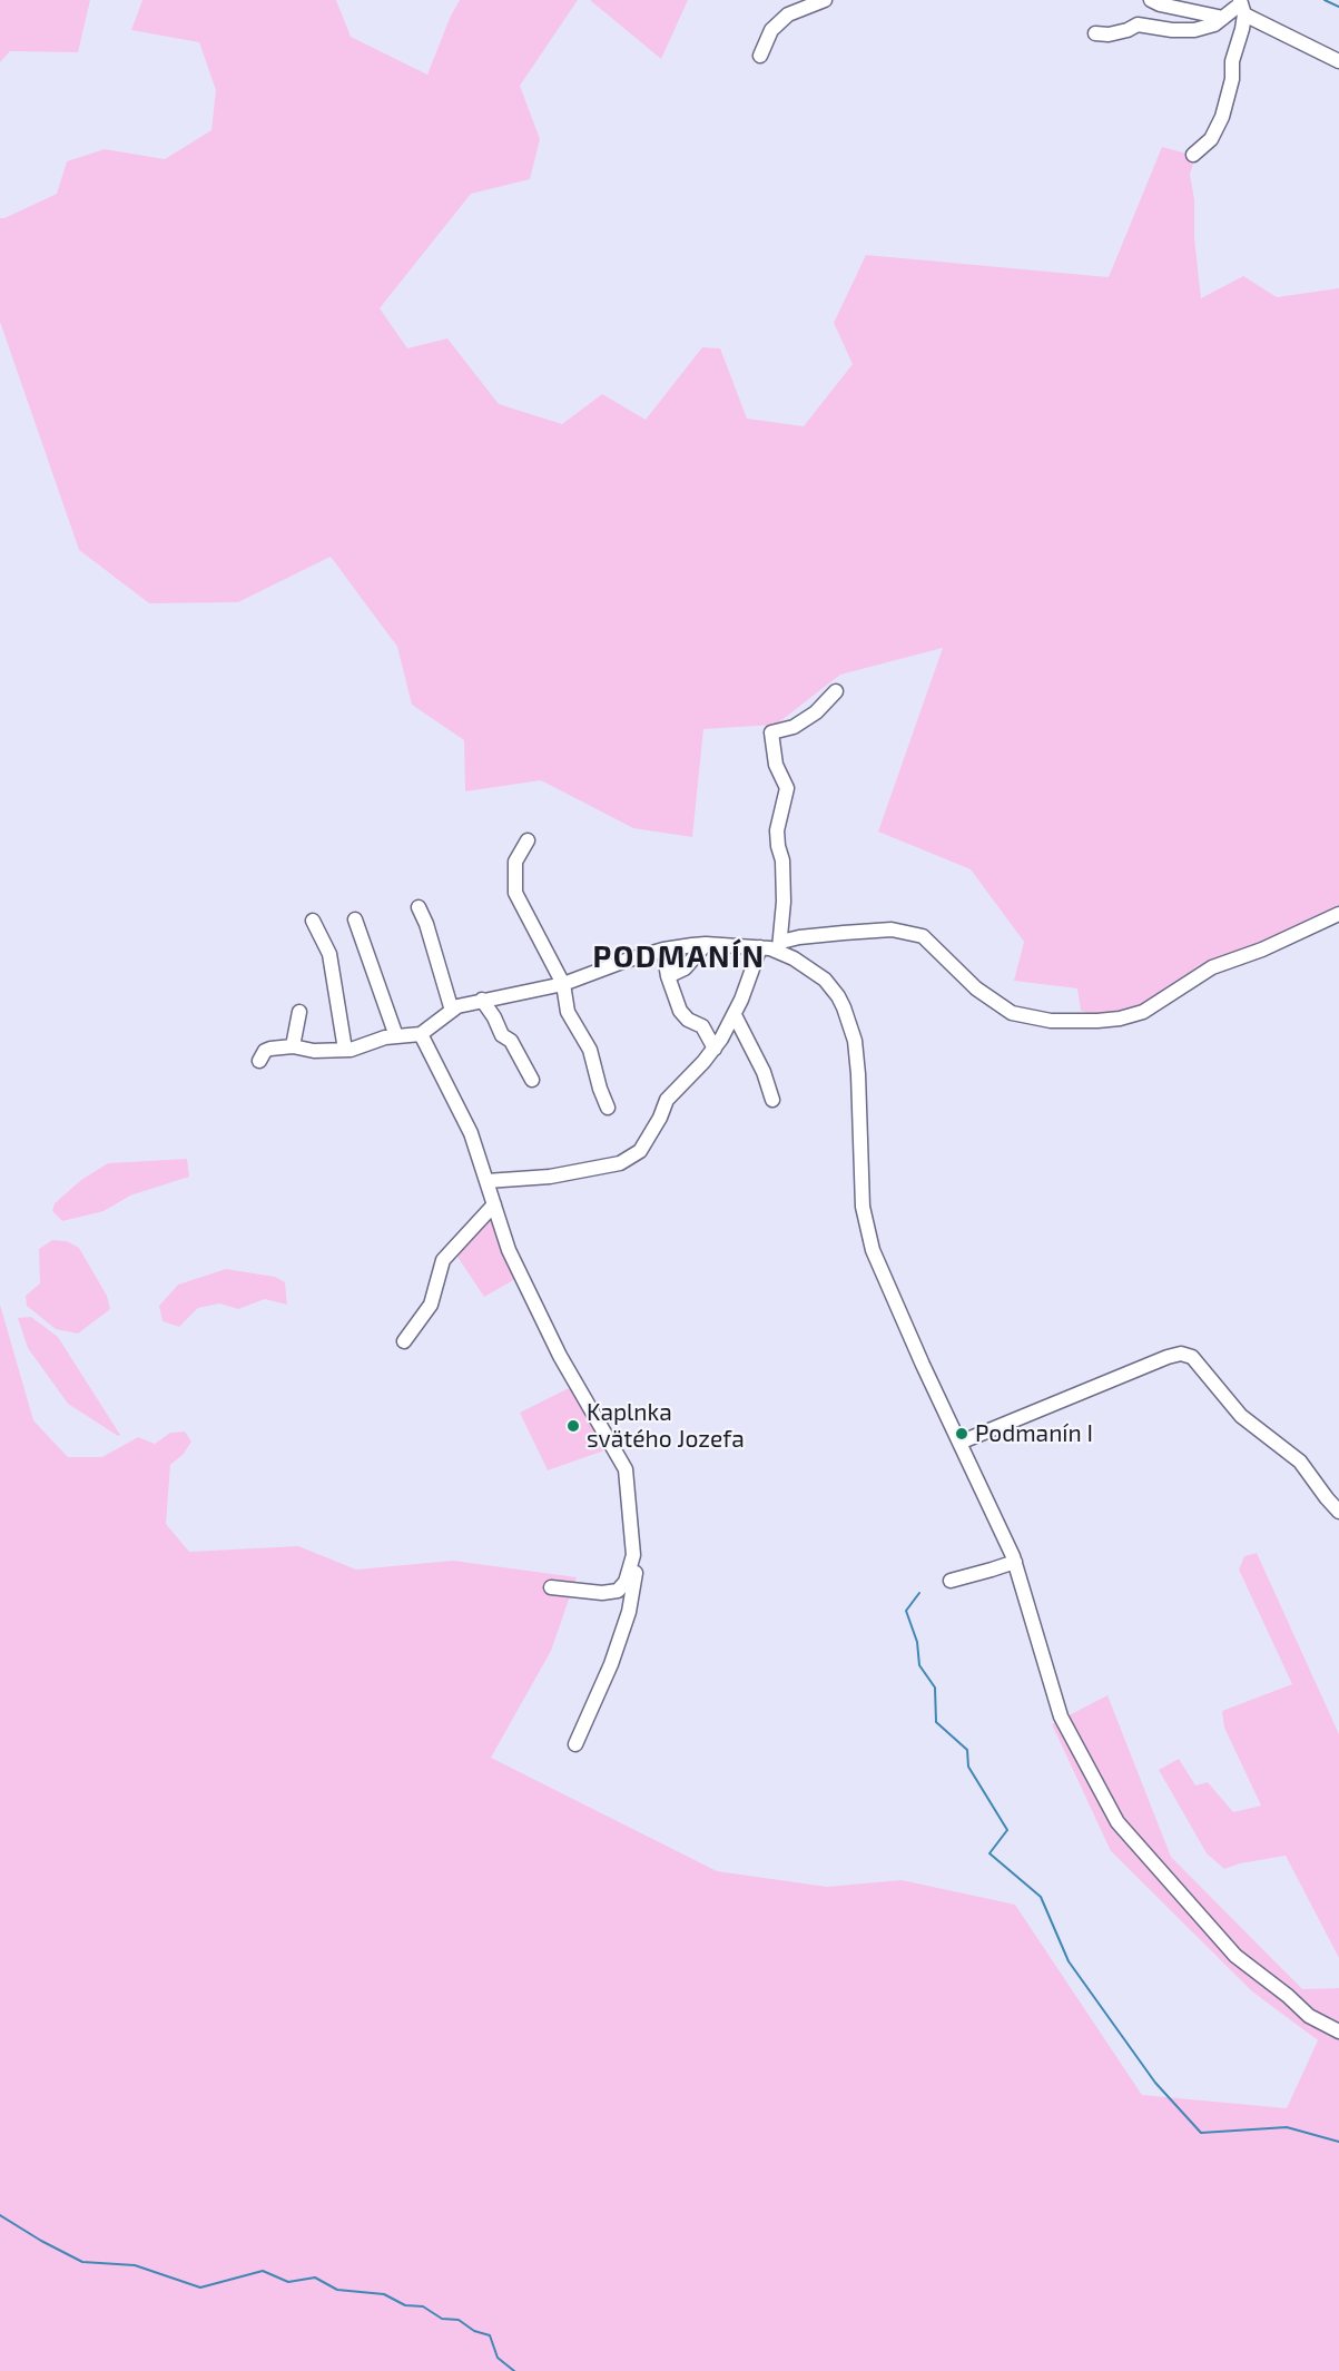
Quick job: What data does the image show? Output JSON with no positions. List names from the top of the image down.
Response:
{
  "districts": ["PODMANÍN"],
  "places": ["Kaplnka svätého Jozefa", "Podmanín I"]
}
